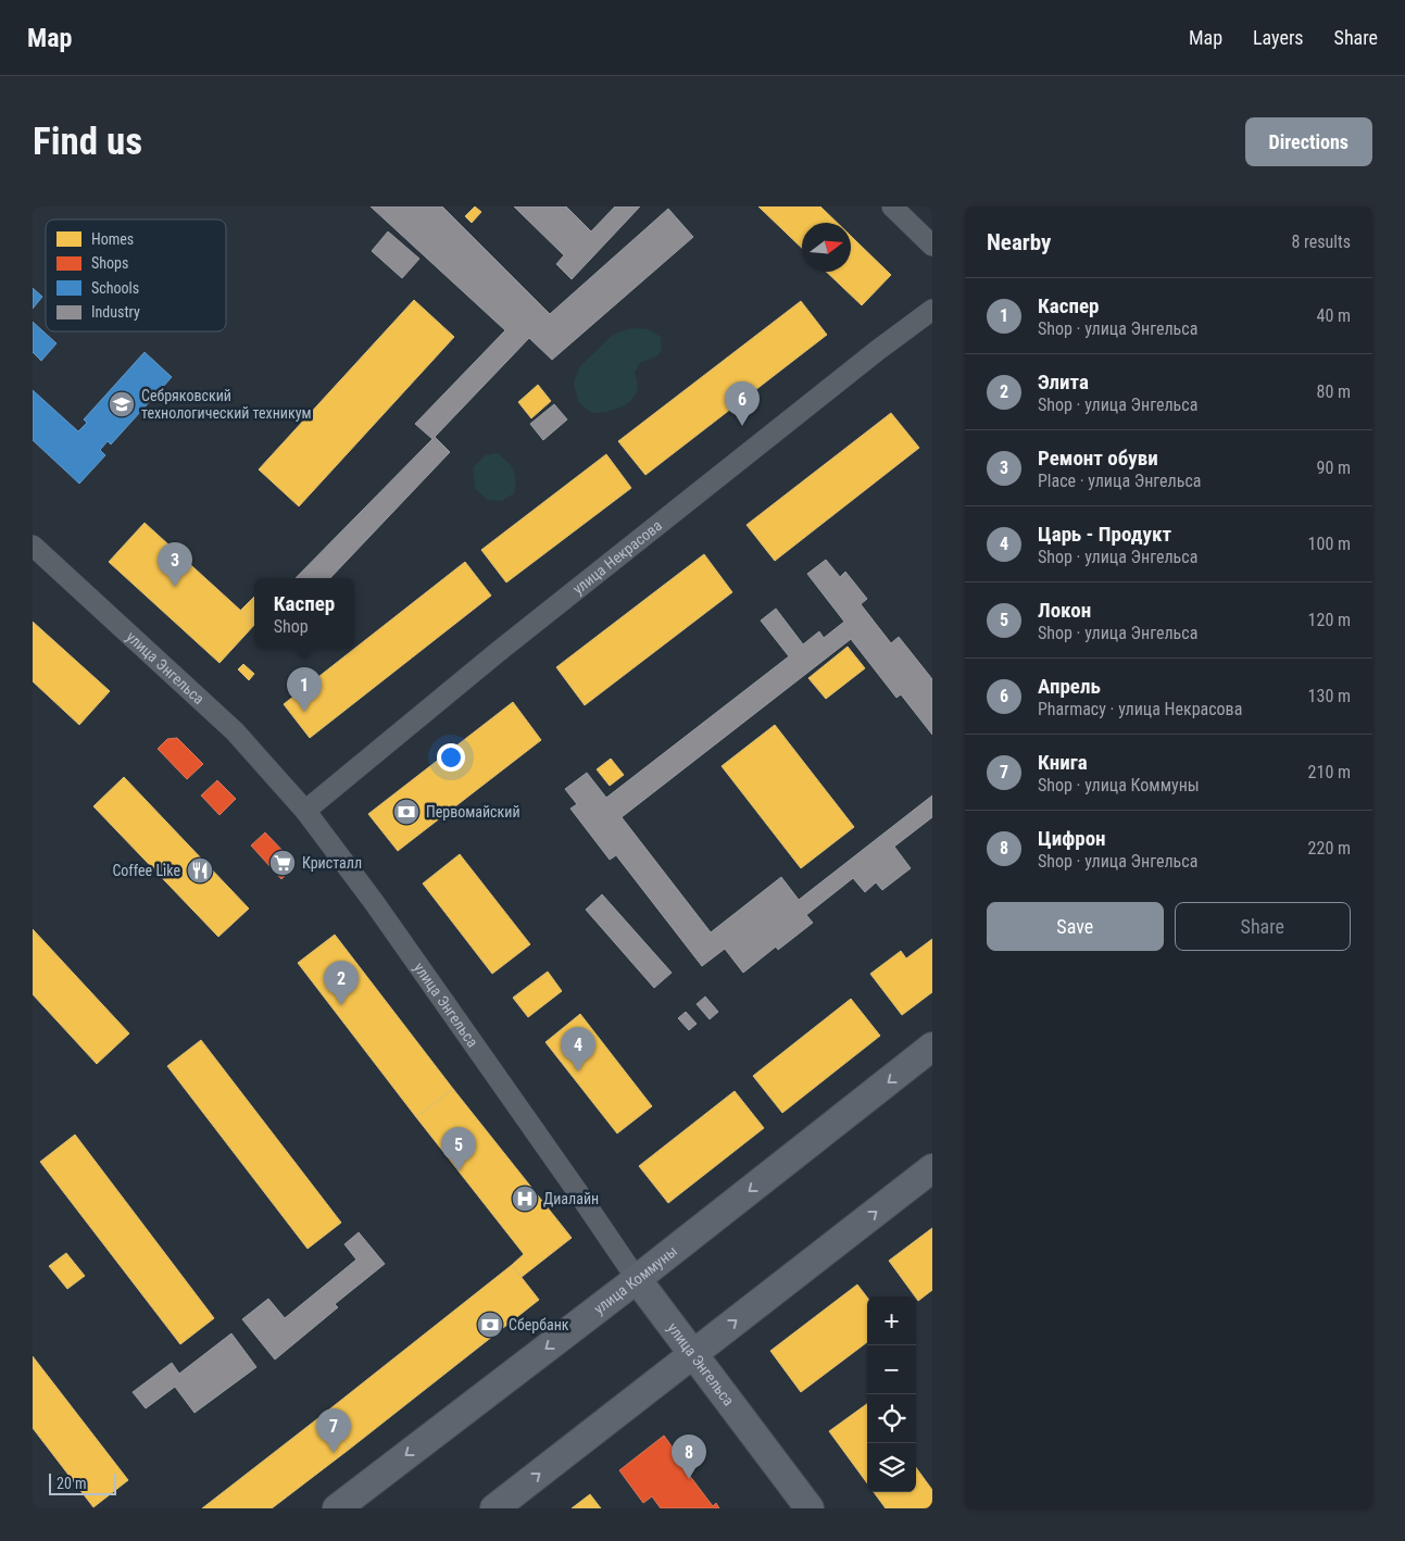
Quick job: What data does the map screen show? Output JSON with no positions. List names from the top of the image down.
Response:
{
  "streets": {
    "street": ["улица Некрасова", "улица Энгельса", "улица Коммуны"]
  },
  "crossings": [
    ["улица Некрасова", "улица Энгельса"],
    ["улица Энгельса", "улица Коммуны"]
  ],
  "places": {
    "school or university": ["Себряковский технологический техникум"],
    "bank": ["Первомайский", "Сбербанк"],
    "supermarket": ["Кристалл"],
    "restaurant": ["Coffee Like"],
    "hospital": ["Диалайн"]
  },
  "legend": [
    "Homes",
    "Shops",
    "Schools",
    "Industry"
  ],
  "scale_bar": "20 m",
  "north": "right",
  "page": {
    "header": "Map",
    "nav": ["Map", "Layers", "Share"],
    "buttons": [
      "Directions",
      ["Save", "Share"]
    ],
    "title": "Find us",
    "heading": ["Nearby", "8 results"],
    "list": [
      {
        "mark": "1",
        "name": "Каспер",
        "note": "Shop · улица Энгельса",
        "value": "40 m"
      },
      {
        "mark": "2",
        "name": "Элита",
        "note": "Shop · улица Энгельса",
        "value": "80 m"
      },
      {
        "mark": "3",
        "name": "Ремонт обуви",
        "note": "Place · улица Энгельса",
        "value": "90 m"
      },
      {
        "mark": "4",
        "name": "Царь - Продукт",
        "note": "Shop · улица Энгельса",
        "value": "100 m"
      },
      {
        "mark": "5",
        "name": "Локон",
        "note": "Shop · улица Энгельса",
        "value": "120 m"
      },
      {
        "mark": "6",
        "name": "Апрель",
        "note": "Pharmacy · улица Некрасова",
        "value": "130 m"
      },
      {
        "mark": "7",
        "name": "Книга",
        "note": "Shop · улица Коммуны",
        "value": "210 m"
      },
      {
        "mark": "8",
        "name": "Цифрон",
        "note": "Shop · улица Энгельса",
        "value": "220 m"
      }
    ],
    "pins": [
      "6",
      "3",
      "1",
      "2",
      "4",
      "5",
      "7",
      "8"
    ],
    "popup": ["Каспер", "Shop"],
    "map_buttons": ["+", "−"],
    "scale": "20 m"
  }
}
